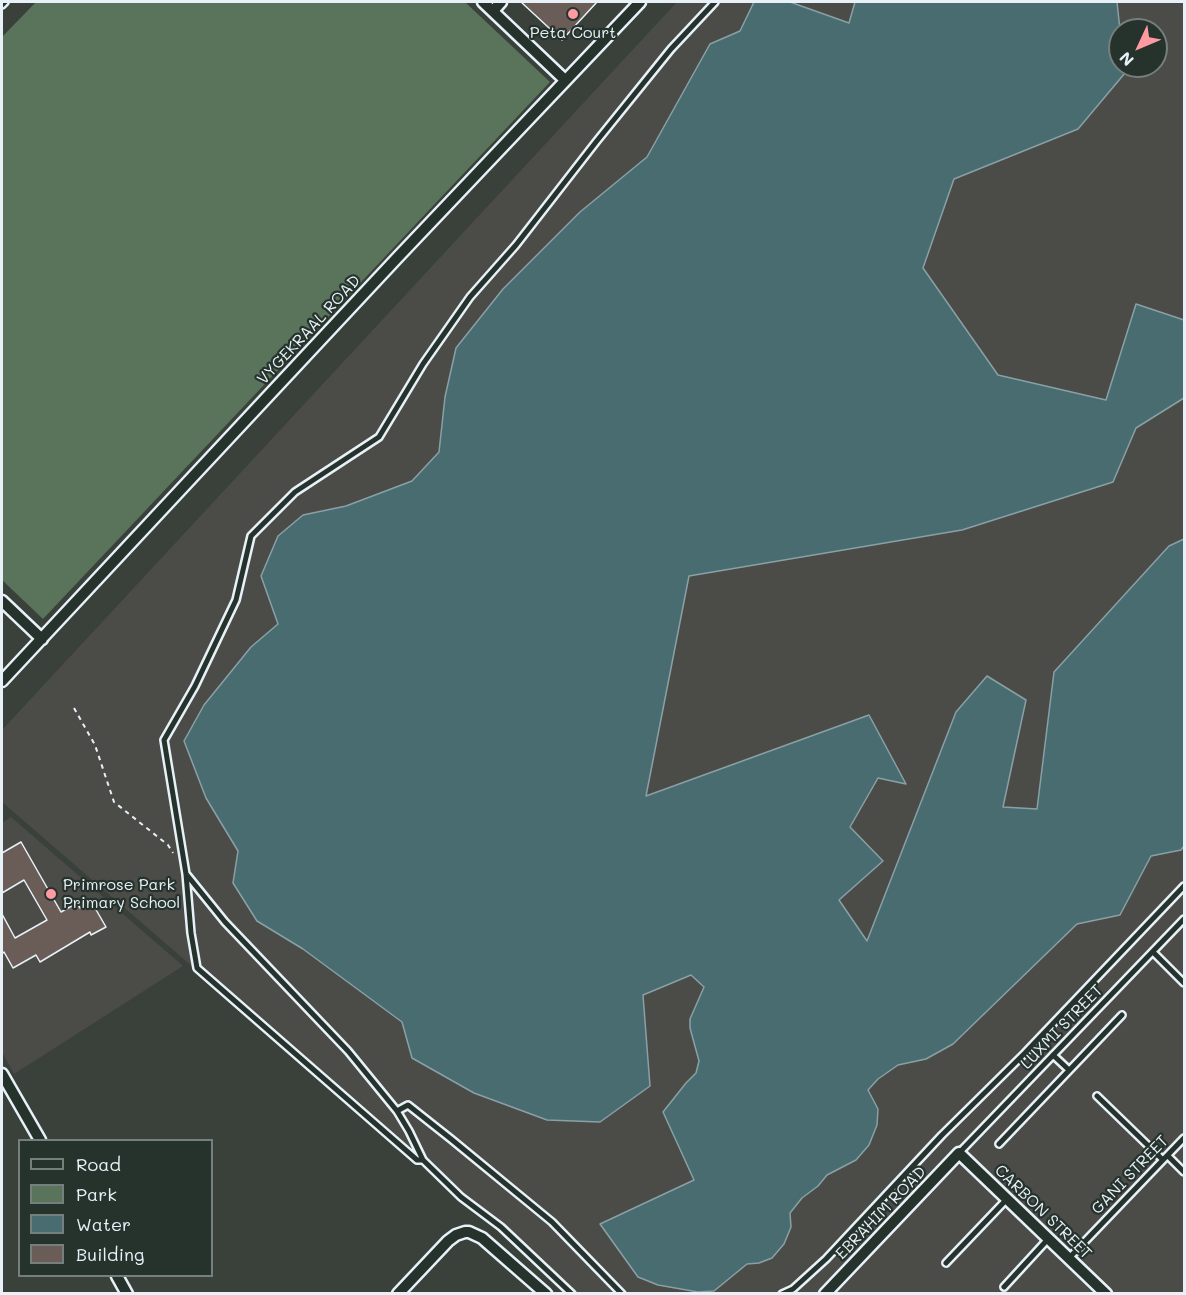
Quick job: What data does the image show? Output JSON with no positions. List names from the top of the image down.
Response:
{
  "streets": {
    "street": ["VYGEKRAAL ROAD", "CARBON STREET", "EBRAHIM ROAD"],
    "lane": ["LUXMI STREET", "GANI STREET"]
  },
  "crossings": [
    ["LUXMI STREET", "CARBON STREET"],
    ["LUXMI STREET", "EBRAHIM ROAD"],
    ["GANI STREET", "CARBON STREET"],
    ["CARBON STREET", "EBRAHIM ROAD"]
  ],
  "places": ["Peta Court", "Primrose Park Primary School"],
  "legend": [
    "Road",
    "Park",
    "Water",
    "Building"
  ],
  "north": "bottom left"
}
